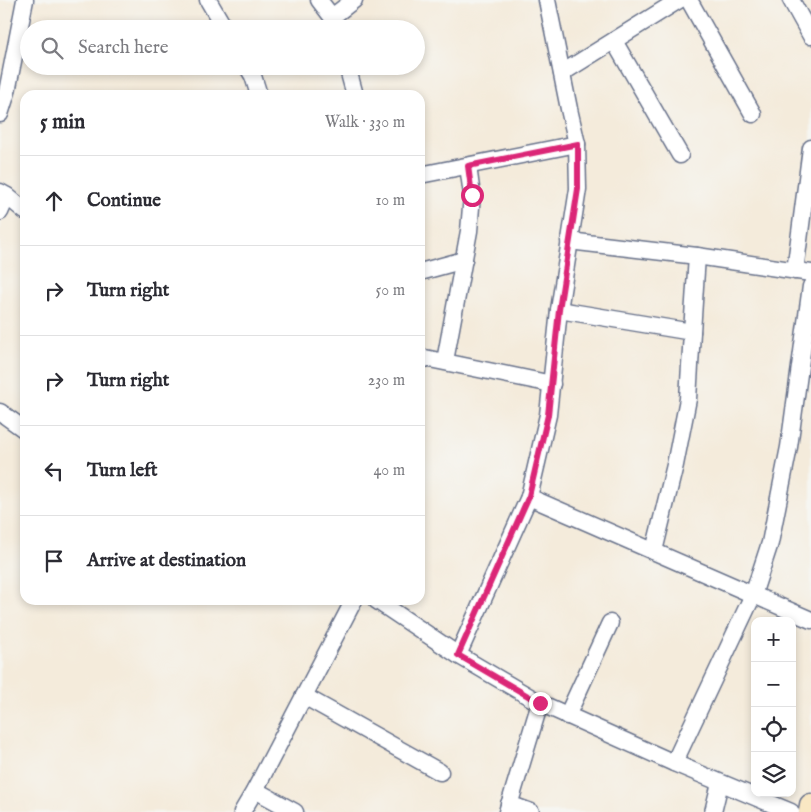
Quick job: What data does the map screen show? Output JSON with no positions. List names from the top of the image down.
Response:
{
  "page": {
    "search": "Search here",
    "heading": ["5 min", "Walk · 330 m"],
    "list": [
      ["Continue", "10 m"],
      ["Turn right", "50 m"],
      ["Turn right", "230 m"],
      ["Turn left", "40 m"],
      "Arrive at destination"
    ],
    "map_buttons": ["+", "−"]
  }
}
